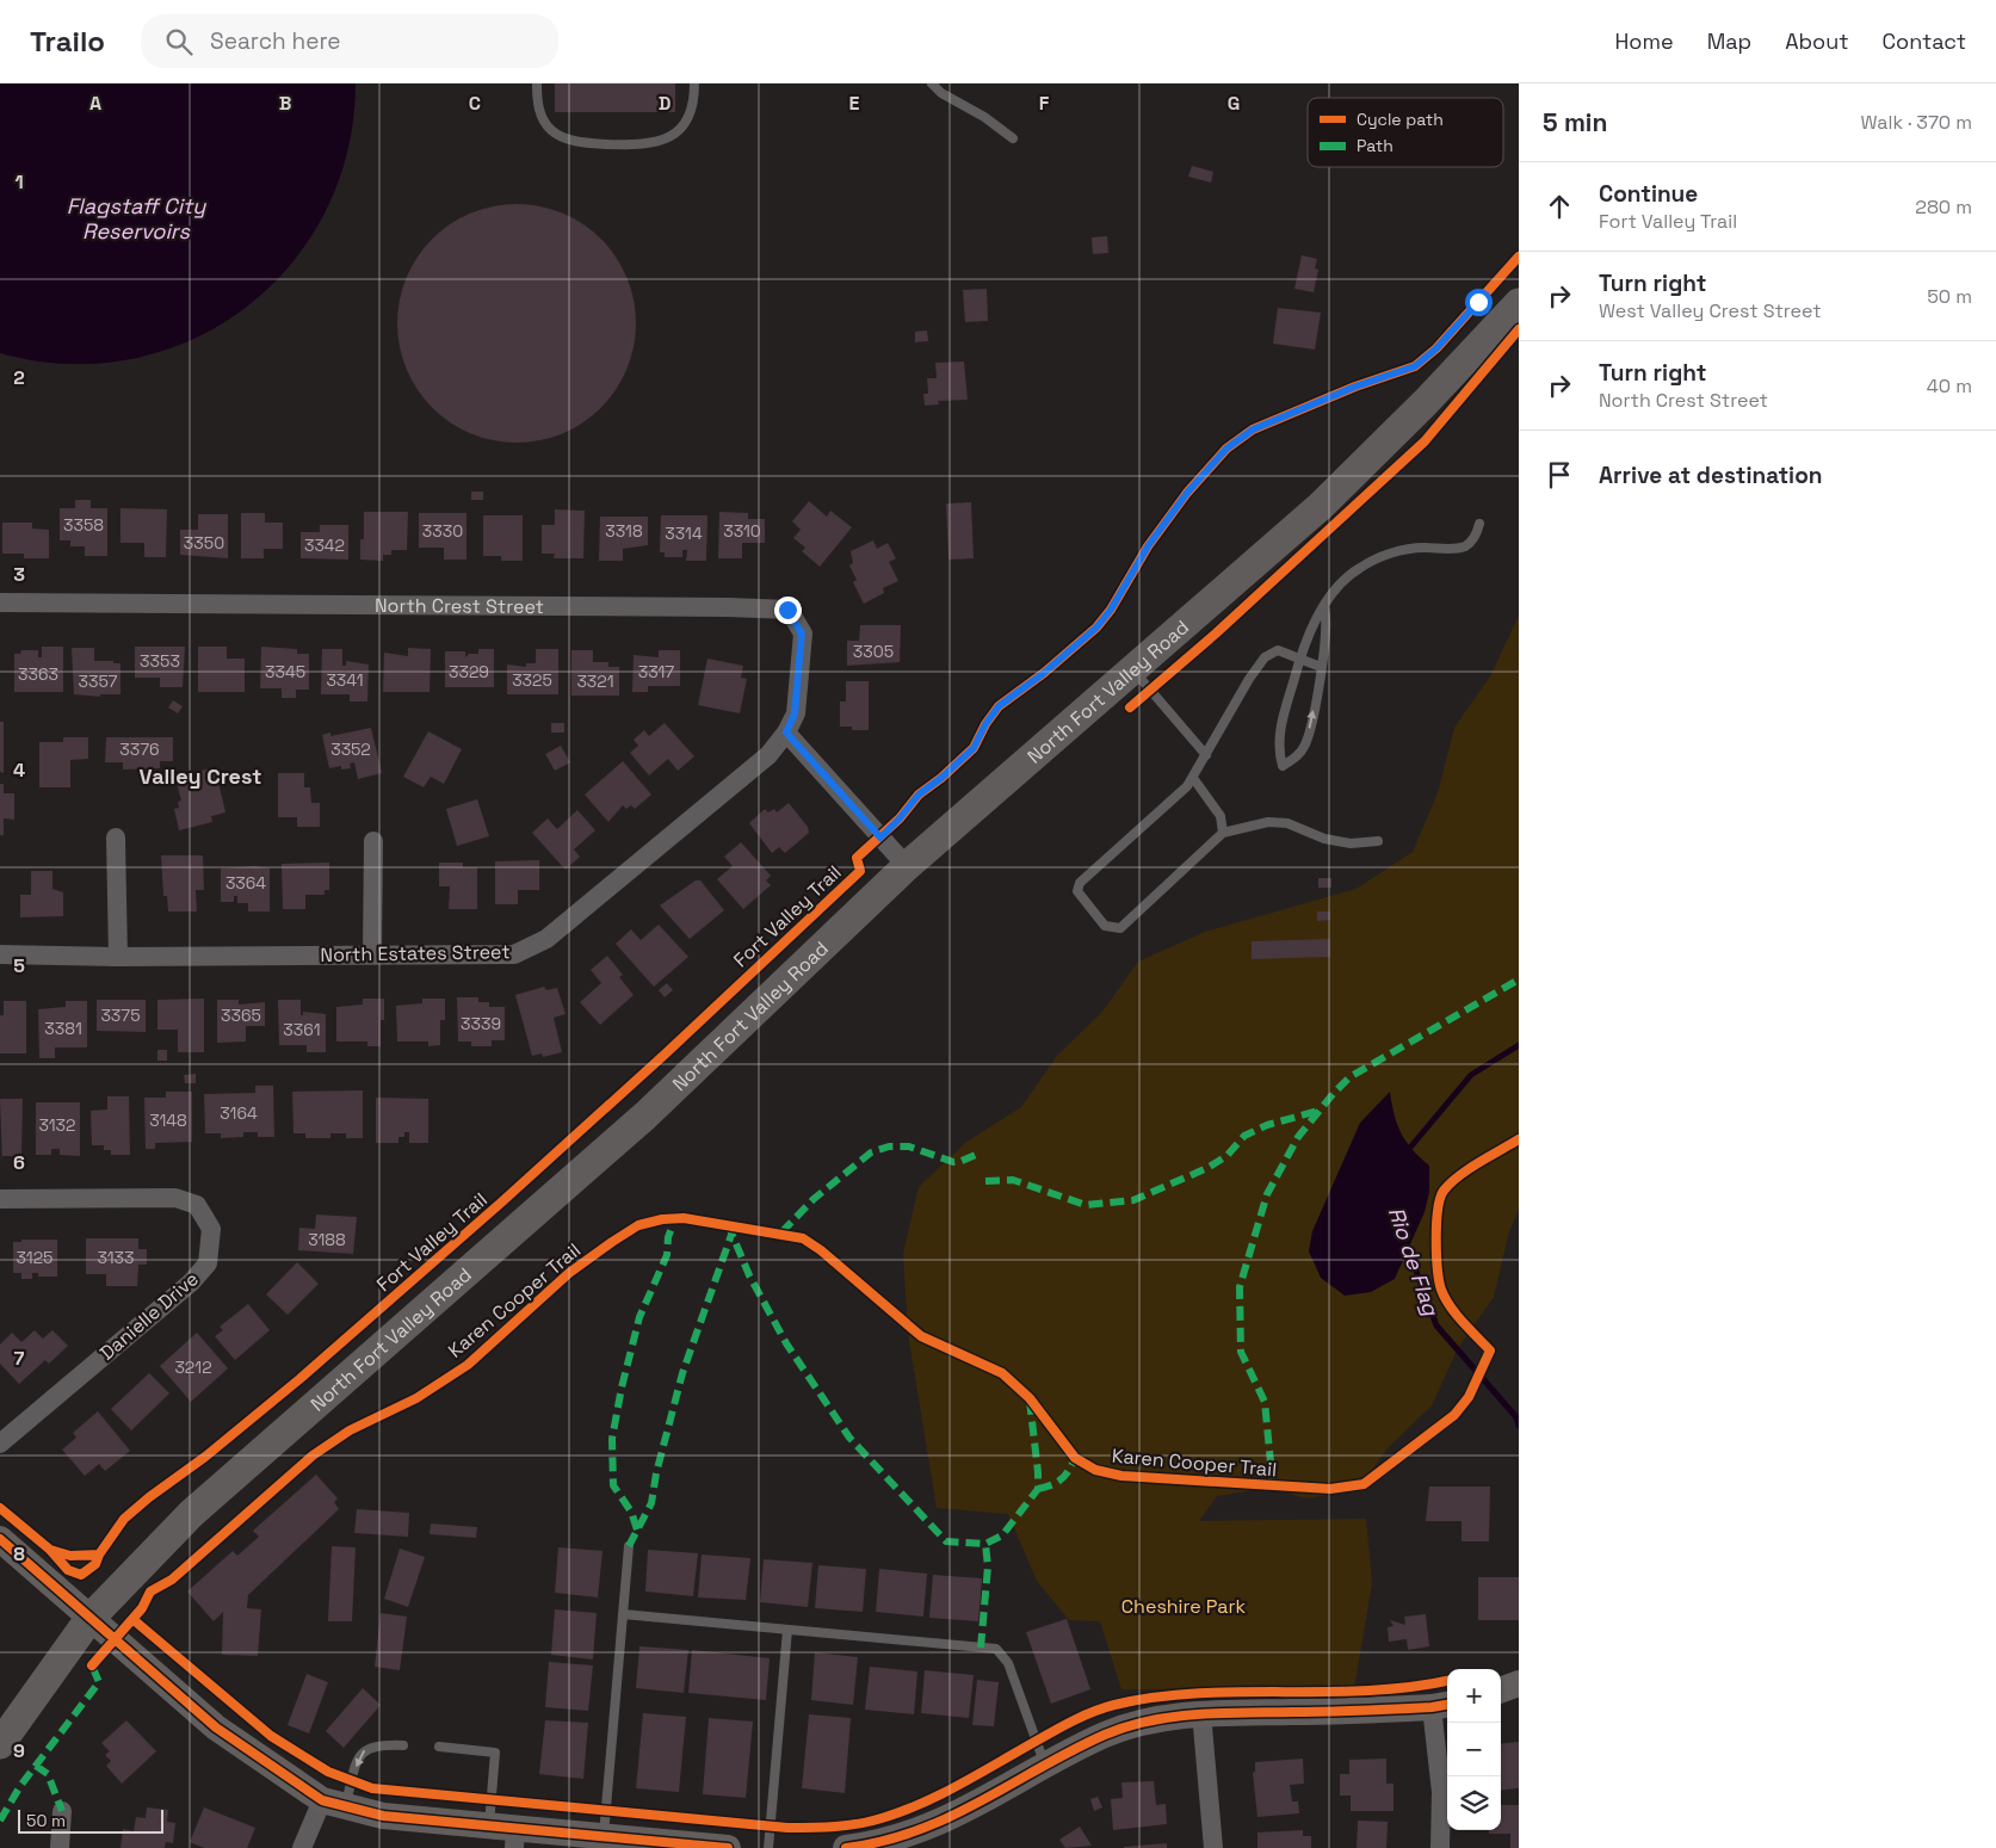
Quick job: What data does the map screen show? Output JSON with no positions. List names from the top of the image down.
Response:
{
  "streets": {
    "main road": ["North Fort Valley Road"],
    "street": ["North Crest Street", "North Estates Street", "Danielle Drive"],
    "cycle path": ["Fort Valley Trail", "Karen Cooper Trail"]
  },
  "crossings": [
    ["North Crest Street", "North Estates Street"]
  ],
  "districts": ["Valley Crest"],
  "water": ["Flagstaff City Reservoirs", "Rio de Flag"],
  "parks": ["Cheshire Park"],
  "house_numbers": [
    "3358",
    "3330",
    "3318",
    "3310",
    "3314",
    "3350",
    "3342",
    "3305",
    "3353",
    "3345",
    "3329",
    "3317",
    "3363",
    "3341",
    "3325",
    "3357",
    "3321",
    "3376",
    "3352",
    "3364",
    "3375",
    "3365",
    "3339",
    "3381",
    "3361",
    "3164",
    "3148",
    "3132",
    "3188",
    "3125",
    "3133",
    "3212"
  ],
  "legend": ["Cycle path", "Path"],
  "scale_bar": "50 m",
  "page": {
    "header": "Trailo",
    "search": "Search here",
    "nav": [
      "Home",
      "Map",
      "About",
      "Contact"
    ],
    "heading": ["5 min", "Walk · 370 m"],
    "list": [
      ["Continue", "Fort Valley Trail", "280 m"],
      ["Turn right", "West Valley Crest Street", "50 m"],
      ["Turn right", "North Crest Street", "40 m"],
      "Arrive at destination"
    ],
    "map_buttons": ["+", "−"],
    "scale": "50 m"
  },
  "grid": {
    "columns": [
      "A",
      "B",
      "C",
      "D",
      "E",
      "F",
      "G"
    ],
    "rows": [
      "1",
      "2",
      "3",
      "4",
      "5",
      "6",
      "7",
      "8",
      "9"
    ]
  }
}
